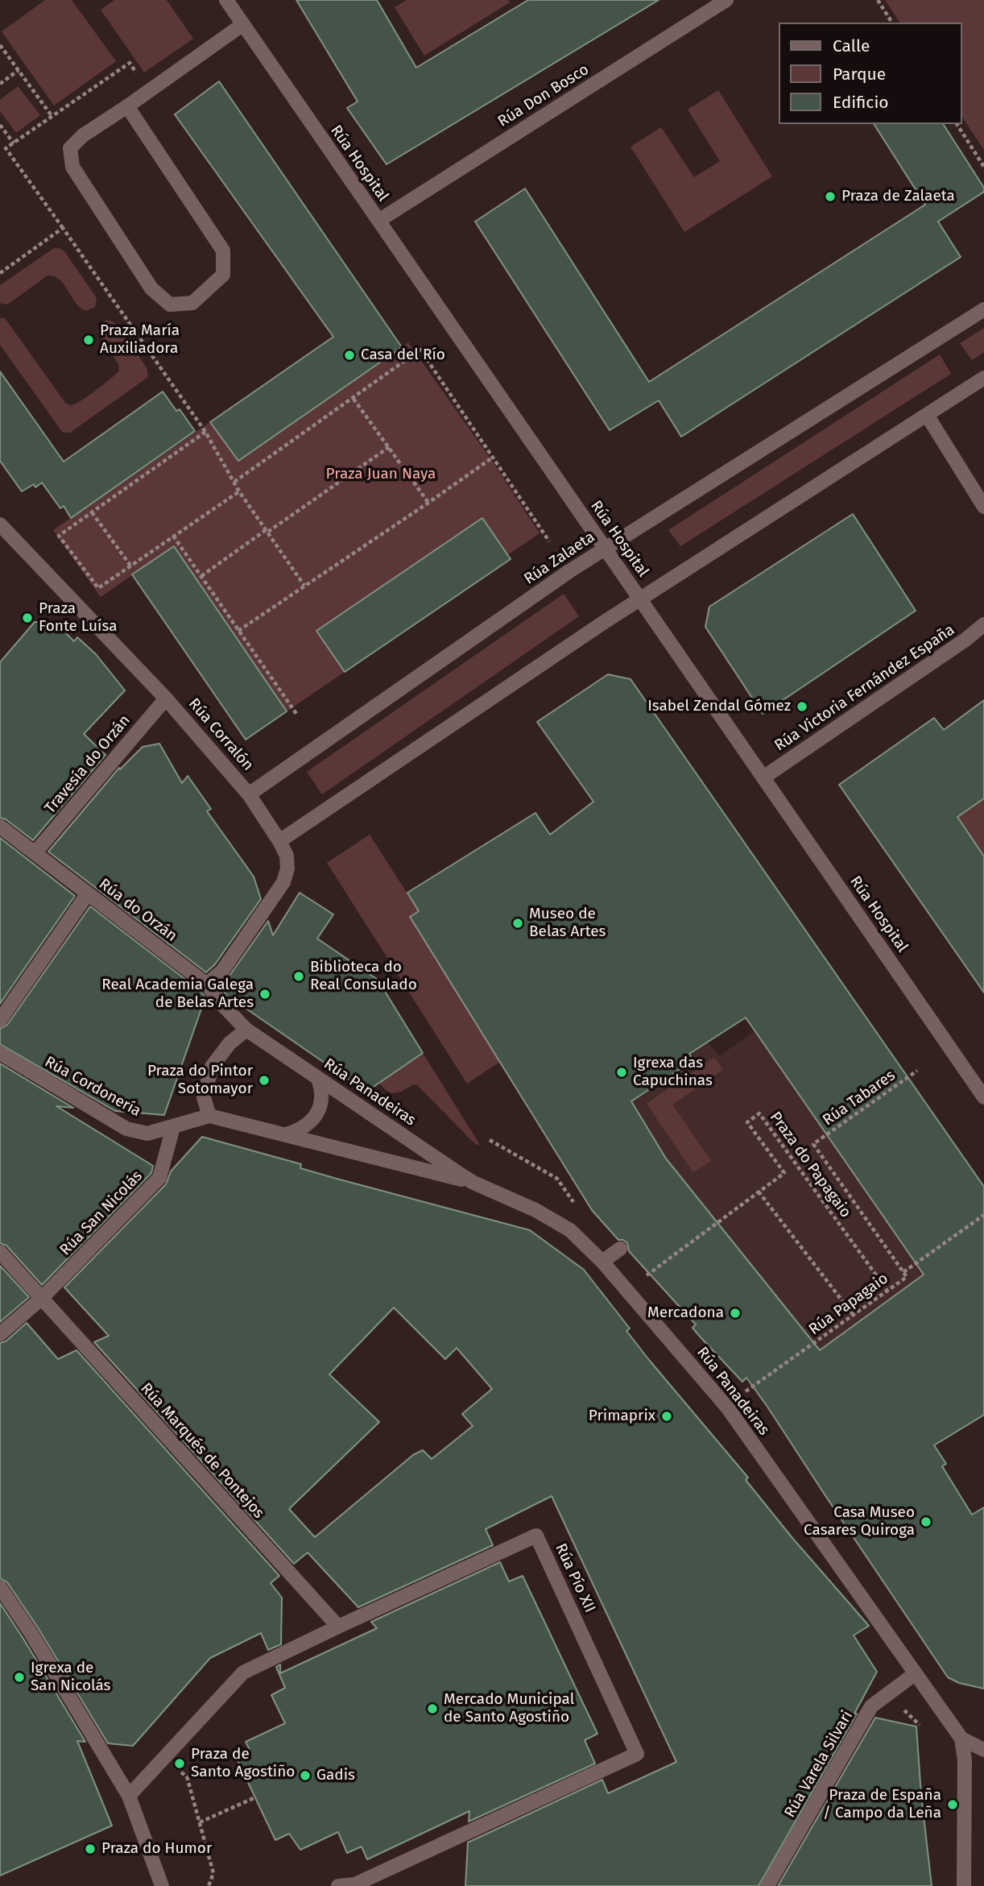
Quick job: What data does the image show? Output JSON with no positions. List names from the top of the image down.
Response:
{
  "streets": {
    "street": [
      "Rúa Don Bosco",
      "Rúa Hospital",
      "Rúa Zalaeta",
      "Rúa Victoria Fernández España",
      "Rúa Corralón",
      "Travesía do Orzán",
      "Rúa do Orzán",
      "Rúa Cordonería",
      "Rúa Panadeiras",
      "Rúa San Nicolás",
      "Rúa Marqués de Pontejos",
      "Rúa Pío XII",
      "Rúa Varela Silvari"
    ],
    "path": ["Rúa Tabares", "Praza do Papagaio", "Rúa Papagaio"]
  },
  "crossings": [
    ["Rúa Don Bosco", "Rúa Hospital"],
    ["Rúa Hospital", "Rúa Zalaeta"],
    ["Rúa Hospital", "Rúa Victoria Fernández España"],
    ["Rúa Zalaeta", "Rúa Corralón"],
    ["Rúa Corralón", "Travesía do Orzán"],
    ["Rúa Corralón", "Rúa do Orzán"],
    ["Travesía do Orzán", "Rúa do Orzán"],
    ["Rúa do Orzán", "Rúa Panadeiras"],
    ["Rúa Cordonería", "Rúa San Nicolás"],
    ["Rúa Panadeiras", "Rúa Varela Silvari"],
    ["Rúa Tabares", "Praza do Papagaio"],
    ["Praza do Papagaio", "Rúa Papagaio"],
    ["Rúa San Nicolás", "Rúa Marqués de Pontejos"],
    ["Rúa Marqués de Pontejos", "Rúa Pío XII"]
  ],
  "parks": ["Praza Juan Naya"],
  "places": [
    "Praza de Zalaeta",
    "Praza María Auxiliadora",
    "Casa del Río",
    "Praza Fonte Luísa",
    "Isabel Zendal Gómez",
    "Museo de Belas Artes",
    "Biblioteca do Real Consulado",
    "Real Academia Galega de Belas Artes",
    "Igrexa das Capuchinas",
    "Praza do Pintor Sotomayor",
    "Mercadona",
    "Primaprix",
    "Casa Museo Casares Quiroga",
    "Igrexa de San Nicolás",
    "Mercado Municipal de Santo Agostiño",
    "Praza de Santo Agostiño",
    "Gadis",
    "Praza de España / Campo da Leña",
    "Praza do Humor"
  ],
  "legend": ["Calle", "Parque", "Edificio"]
}
